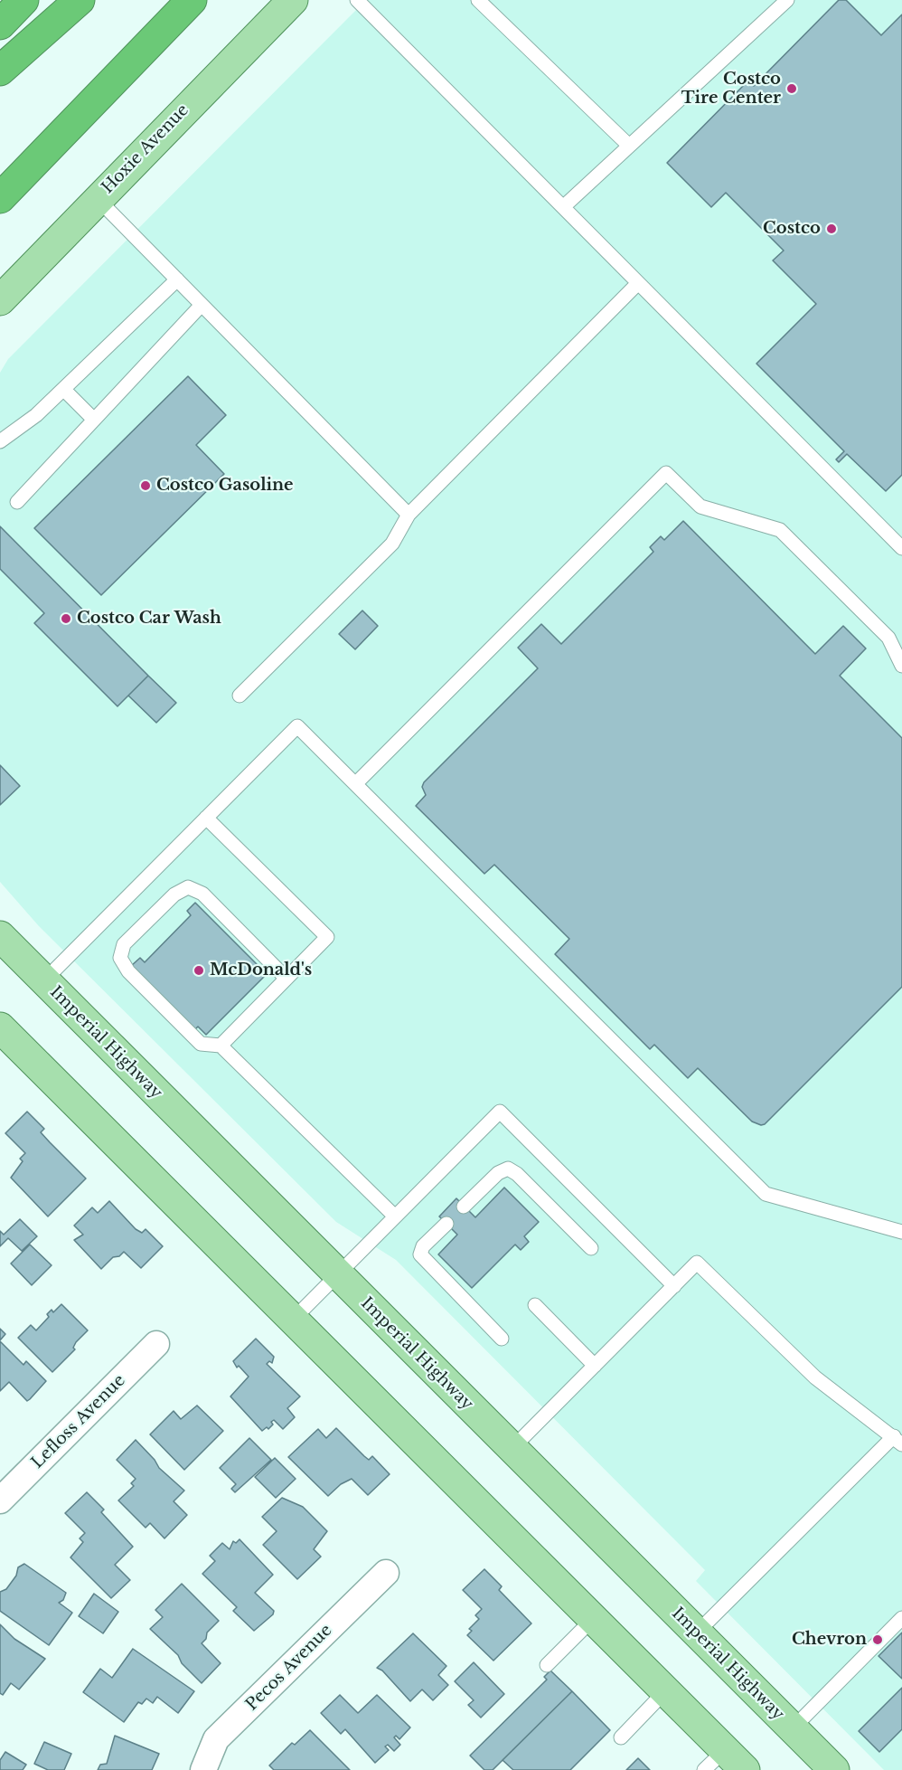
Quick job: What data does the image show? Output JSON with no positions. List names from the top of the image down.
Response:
{
  "streets": {
    "main road": ["Hoxie Avenue", "Imperial Highway"],
    "street": ["Lefloss Avenue", "Pecos Avenue"]
  },
  "places": [
    "Costco Tire Center",
    "Costco",
    "Costco Gasoline",
    "Costco Car Wash",
    "McDonald's",
    "Chevron"
  ]
}
